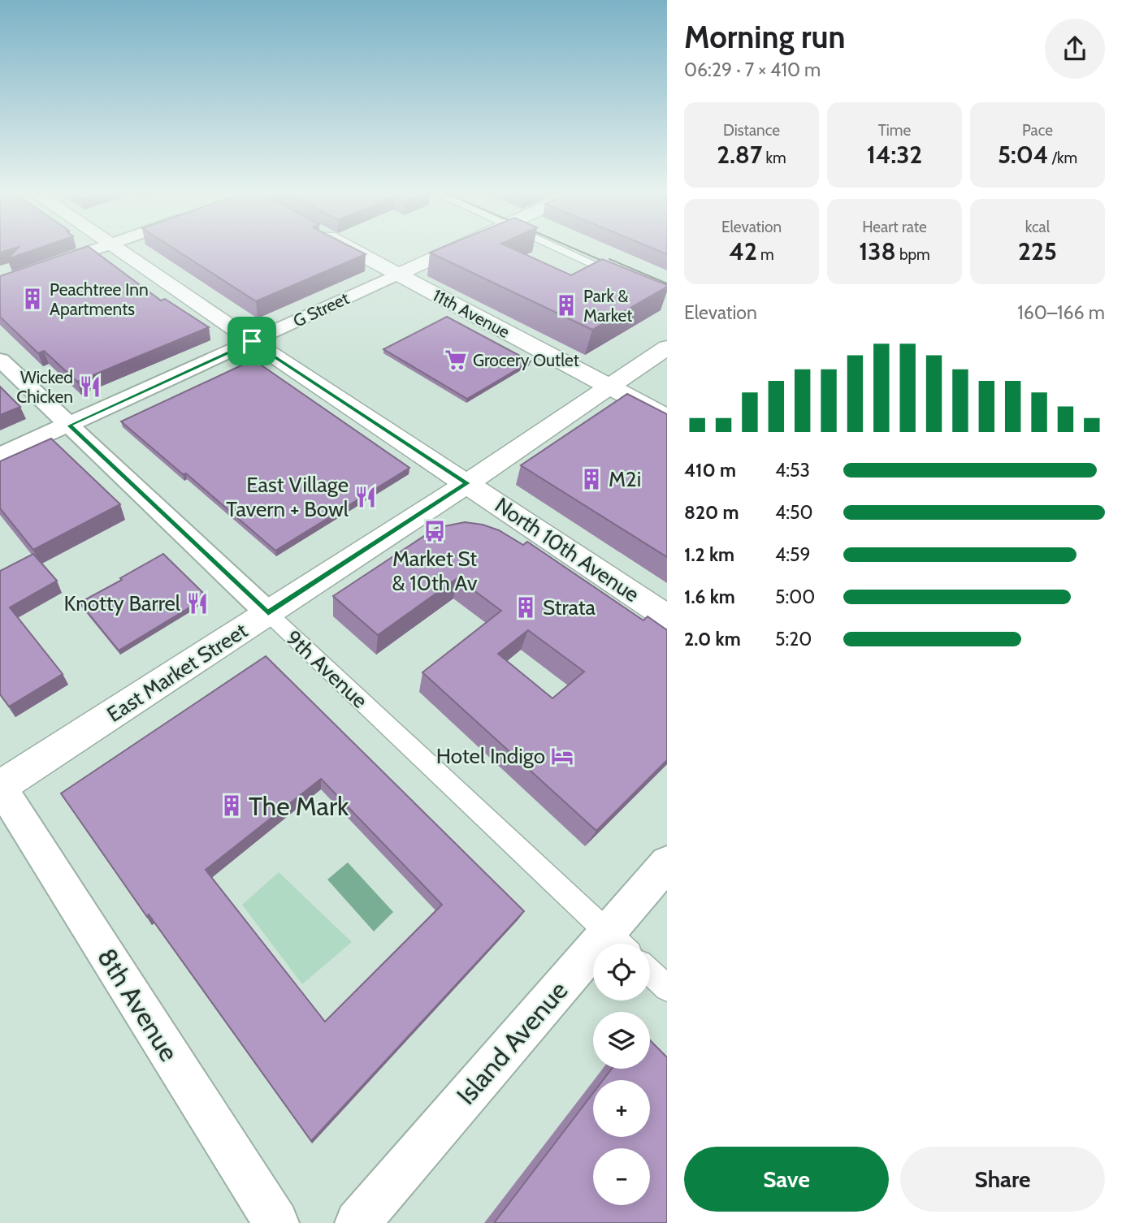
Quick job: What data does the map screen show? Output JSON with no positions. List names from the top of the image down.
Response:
{
  "streets": {
    "main road": [
      "G Street",
      "11th Avenue",
      "North 10th Avenue",
      "9th Avenue",
      "East Market Street",
      "8th Avenue",
      "Island Avenue"
    ]
  },
  "crossings": [
    ["G Street", "11th Avenue"],
    ["G Street", "North 10th Avenue"],
    ["G Street", "9th Avenue"],
    ["11th Avenue", "East Market Street"],
    ["North 10th Avenue", "East Market Street"],
    ["9th Avenue", "East Market Street"],
    ["9th Avenue", "Island Avenue"],
    ["East Market Street", "8th Avenue"]
  ],
  "places": {
    "building": [
      "Peachtree Inn Apartments",
      "Park & Market",
      "M2i",
      "Strata",
      "The Mark"
    ],
    "supermarket": ["Grocery Outlet"],
    "restaurant": ["Wicked Chicken", "East Village Tavern + Bowl", "Knotty Barrel"],
    "bus stop": ["Market St & 10th Av"],
    "hotel": ["Hotel Indigo"]
  },
  "page": {
    "heading": ["Morning run", "06:29 · 7 × 410 m"],
    "stats": [
      ["Distance", "2.87 km"],
      ["Time", "14:32"],
      ["Pace", "5:04 /km"],
      ["Elevation", "42 m"],
      ["Heart rate", "138 bpm"],
      ["kcal", "225"]
    ],
    "chart": ["Elevation", "160–166 m"],
    "list": [
      {
        "name": "410 m",
        "note": "4:53"
      },
      {
        "name": "820 m",
        "note": "4:50"
      },
      {
        "name": "1.2 km",
        "note": "4:59"
      },
      {
        "name": "1.6 km",
        "note": "5:00"
      },
      {
        "name": "2.0 km",
        "note": "5:20"
      }
    ],
    "map_buttons": ["+", "−"],
    "buttons": ["Save", "Share"]
  }
}
